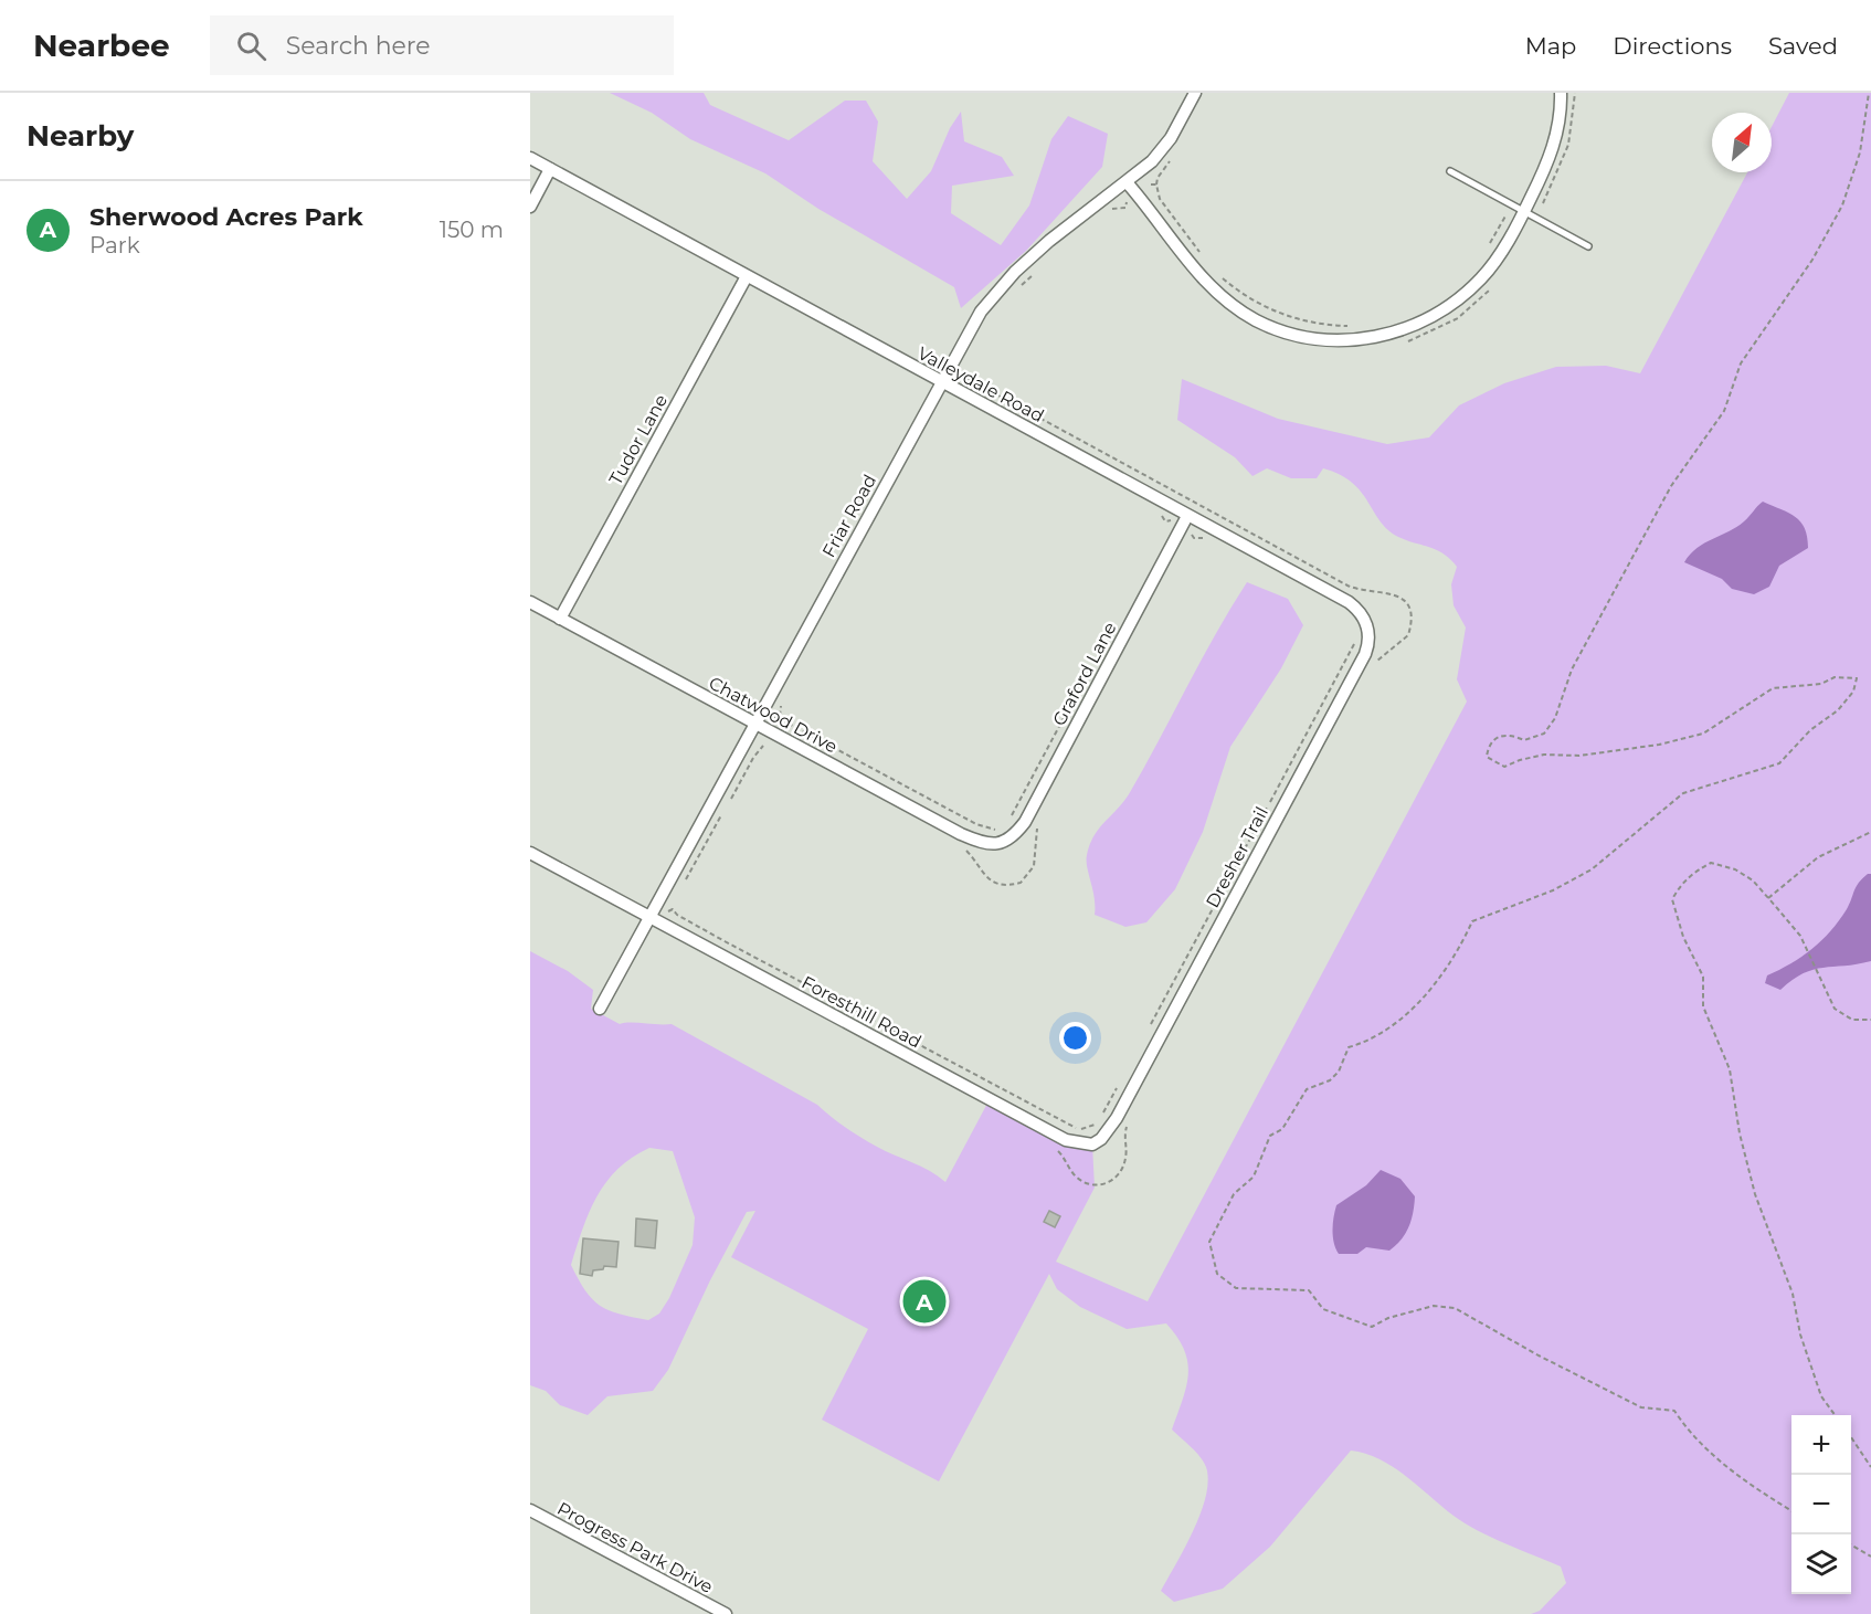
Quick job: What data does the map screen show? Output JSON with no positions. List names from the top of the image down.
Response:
{
  "streets": {
    "street": [
      "Valleydale Road",
      "Tudor Lane",
      "Friar Road",
      "Graford Lane",
      "Chatwood Drive",
      "Dresher Trail",
      "Foresthill Road",
      "Progress Park Drive"
    ]
  },
  "crossings": [
    ["Valleydale Road", "Tudor Lane"],
    ["Valleydale Road", "Friar Road"],
    ["Valleydale Road", "Graford Lane"],
    ["Valleydale Road", "Dresher Trail"],
    ["Tudor Lane", "Chatwood Drive"],
    ["Friar Road", "Chatwood Drive"],
    ["Friar Road", "Foresthill Road"],
    ["Graford Lane", "Chatwood Drive"],
    ["Dresher Trail", "Foresthill Road"]
  ],
  "north": "top right",
  "page": {
    "header": "Nearbee",
    "search": "Search here",
    "nav": ["Map", "Directions", "Saved"],
    "heading": "Nearby",
    "list": [
      {
        "mark": "A",
        "name": "Sherwood Acres Park",
        "note": "Park",
        "value": "150 m"
      }
    ],
    "pins": "A",
    "map_buttons": ["+", "−"]
  }
}
